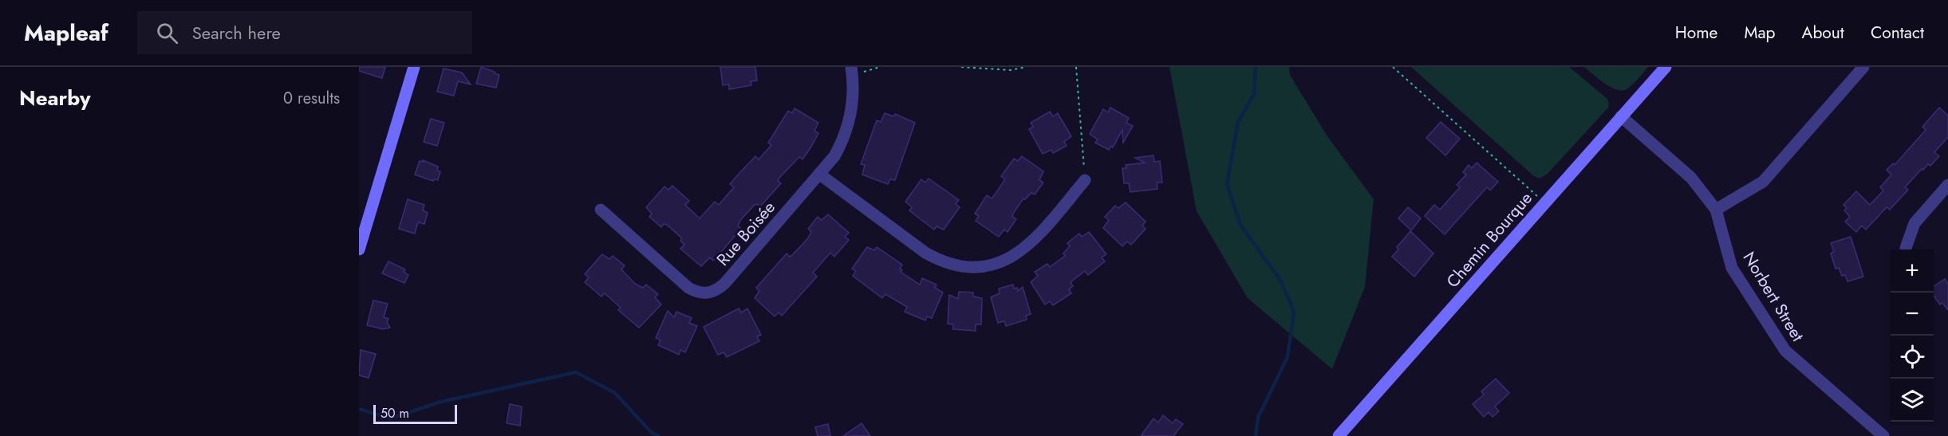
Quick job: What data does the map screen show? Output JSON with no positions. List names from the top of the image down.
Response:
{
  "streets": {
    "street": ["Rue Boisée", "Chemin Bourque", "Norbert Street"]
  },
  "crossings": [
    ["Chemin Bourque", "Norbert Street"]
  ],
  "scale_bar": "50 m",
  "page": {
    "header": "Mapleaf",
    "search": "Search here",
    "nav": [
      "Home",
      "Map",
      "About",
      "Contact"
    ],
    "heading": ["Nearby", "0 results"],
    "map_buttons": ["+", "−"],
    "scale": "50 m"
  }
}
